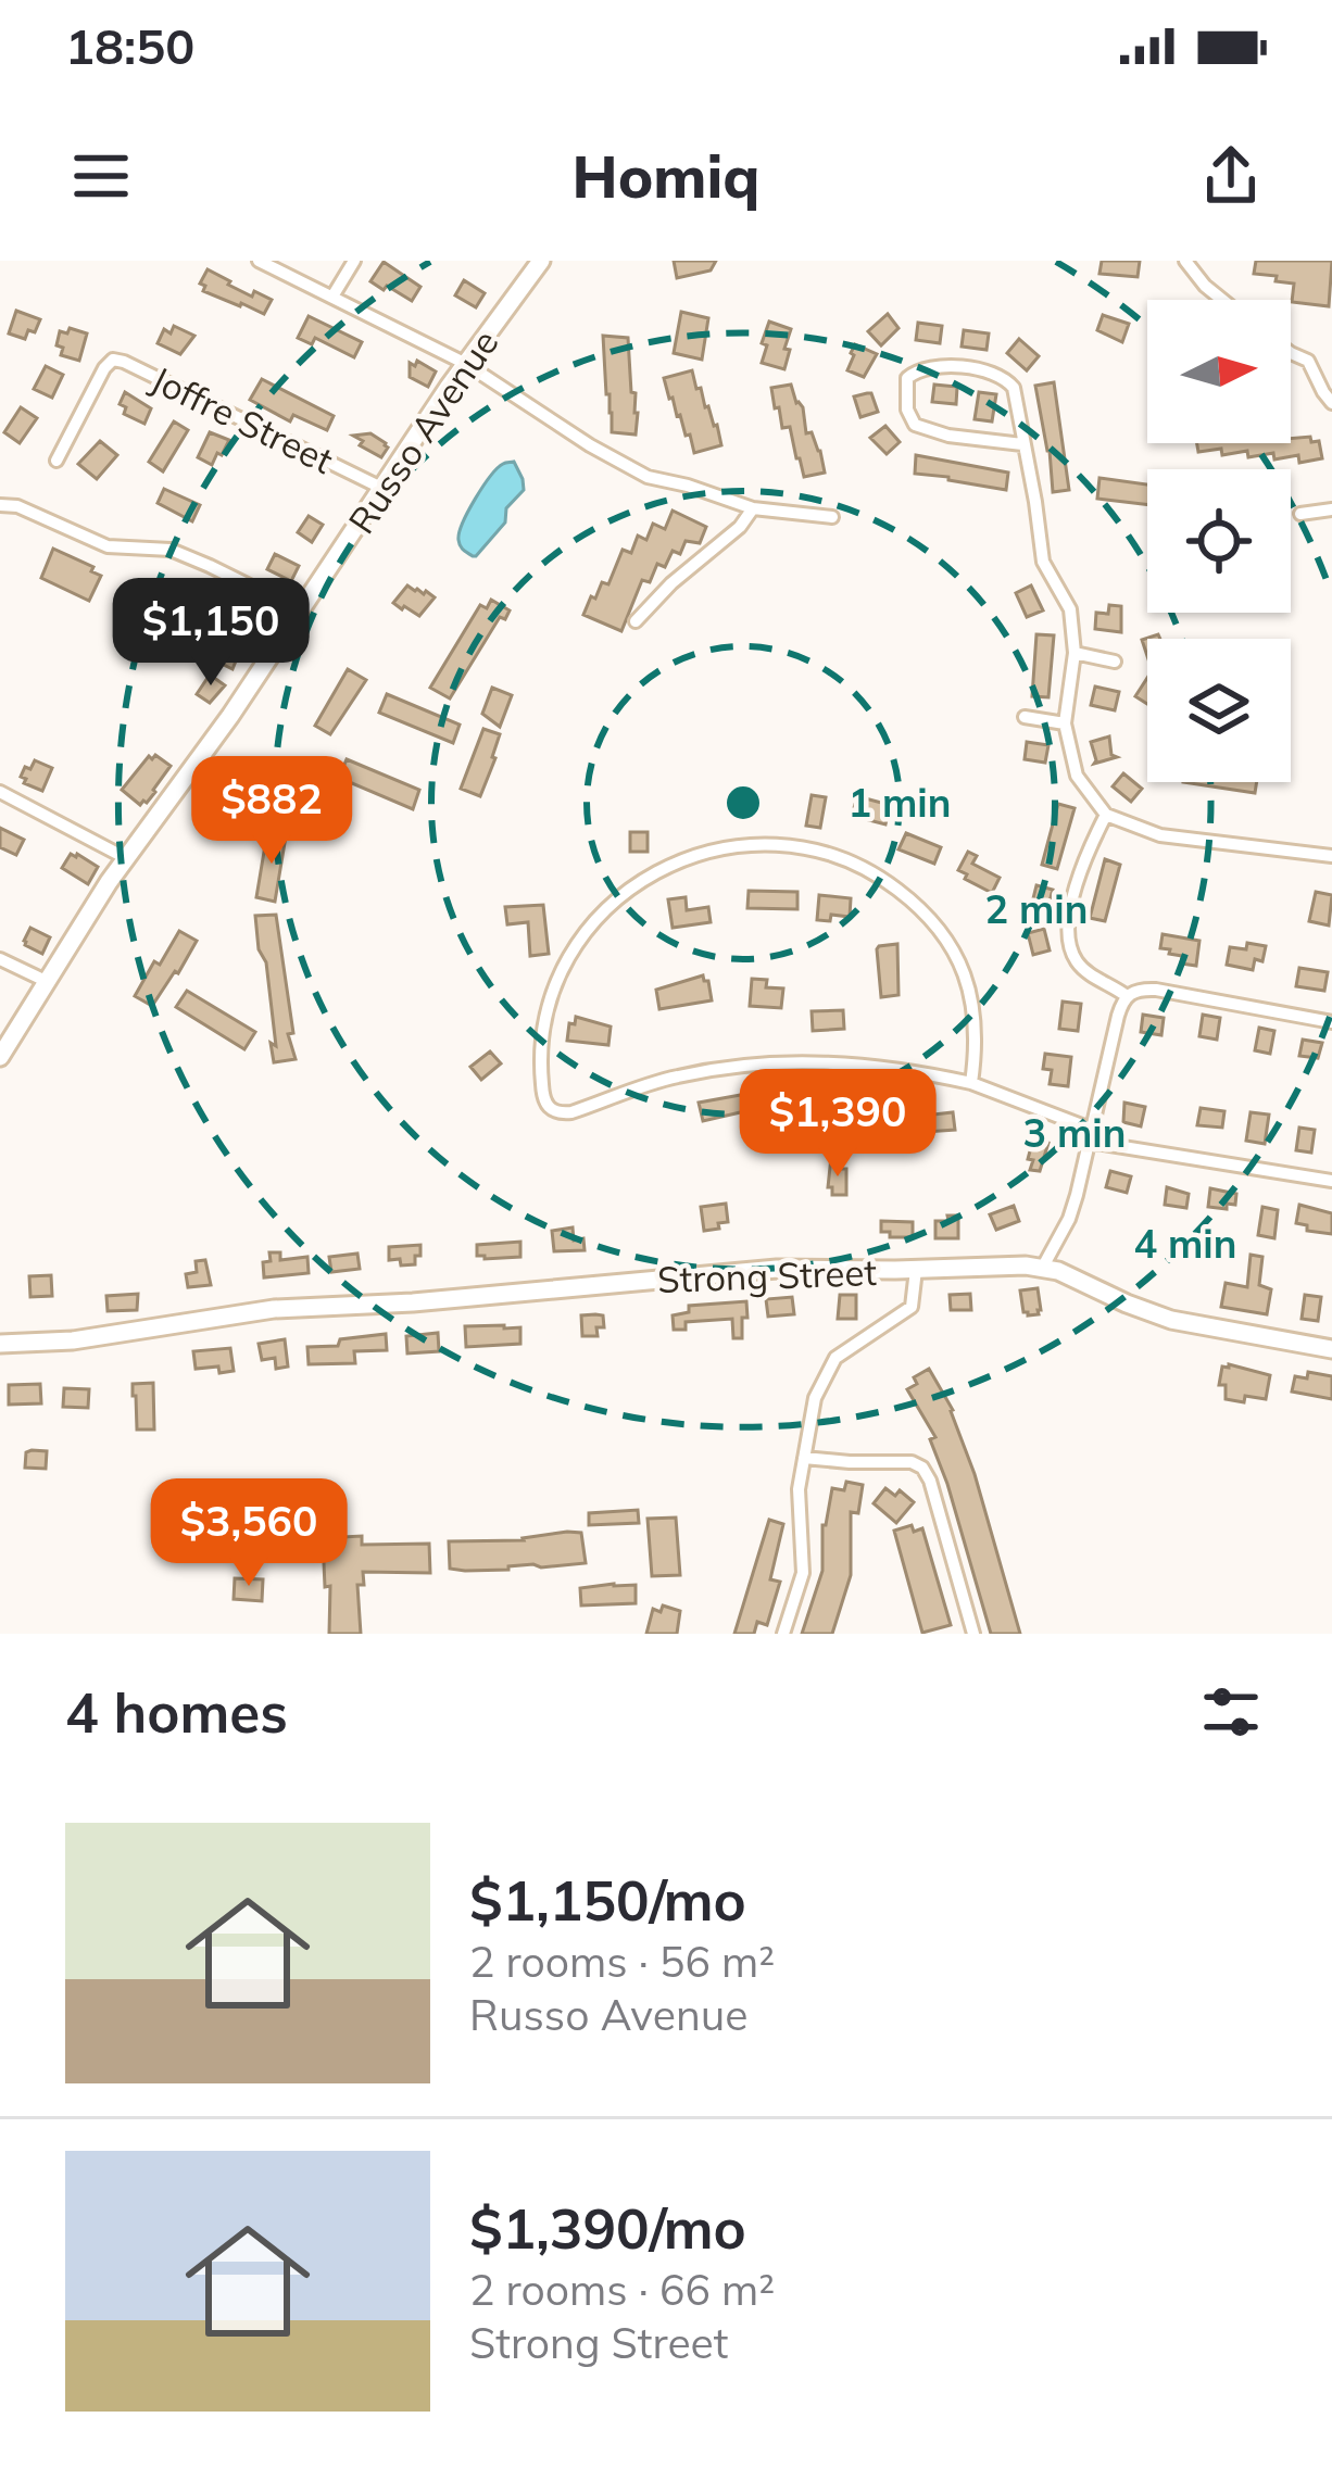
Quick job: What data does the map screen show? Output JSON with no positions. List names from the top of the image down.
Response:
{
  "streets": {
    "street": ["Joffre Street", "Russo Avenue", "Strong Street"]
  },
  "crossings": [
    ["Joffre Street", "Russo Avenue"]
  ],
  "north": "right",
  "page": {
    "status": "18:50",
    "header": "Homiq",
    "price": [
      "$1,150",
      "$882",
      "$1,390",
      "$3,560"
    ],
    "heading": "4 homes",
    "list": [
      {
        "name": "$1,150/mo",
        "note": "2 rooms · 56 m² · Russo Avenue"
      },
      {
        "name": "$1,390/mo",
        "note": "2 rooms · 66 m² · Strong Street"
      }
    ]
  },
  "rings": [
    "1 min",
    "2 min",
    "3 min",
    "4 min"
  ]
}
